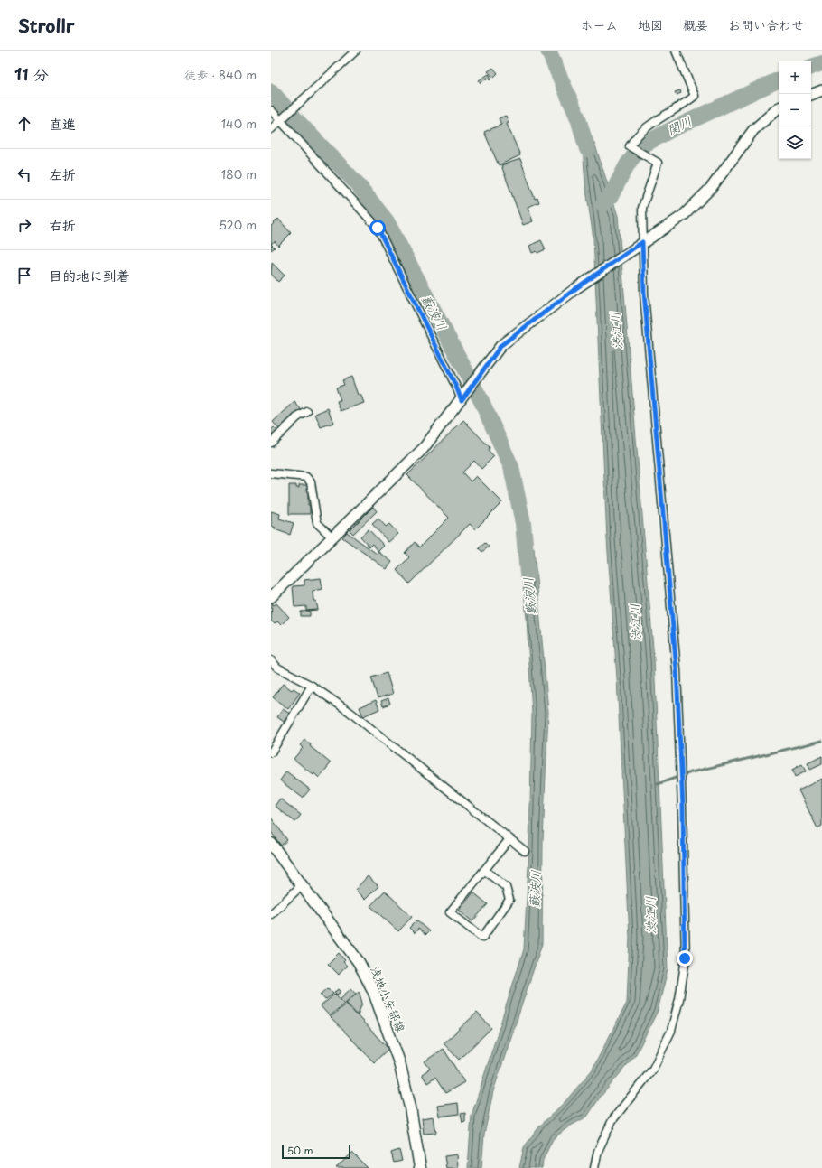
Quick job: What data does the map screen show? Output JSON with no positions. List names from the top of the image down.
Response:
{
  "streets": {
    "main road": ["浅地小矢部線"]
  },
  "water": ["関川", "藪波川", "渋江川"],
  "scale_bar": "50 m",
  "page": {
    "header": "Strollr",
    "nav": [
      "ホーム",
      "地図",
      "概要",
      "お問い合わせ"
    ],
    "heading": ["11 分", "徒歩 · 840 m"],
    "map_buttons": ["+", "−"],
    "list": [
      ["直進", "140 m"],
      ["左折", "180 m"],
      ["右折", "520 m"],
      "目的地に到着"
    ],
    "scale": "50 m"
  }
}
